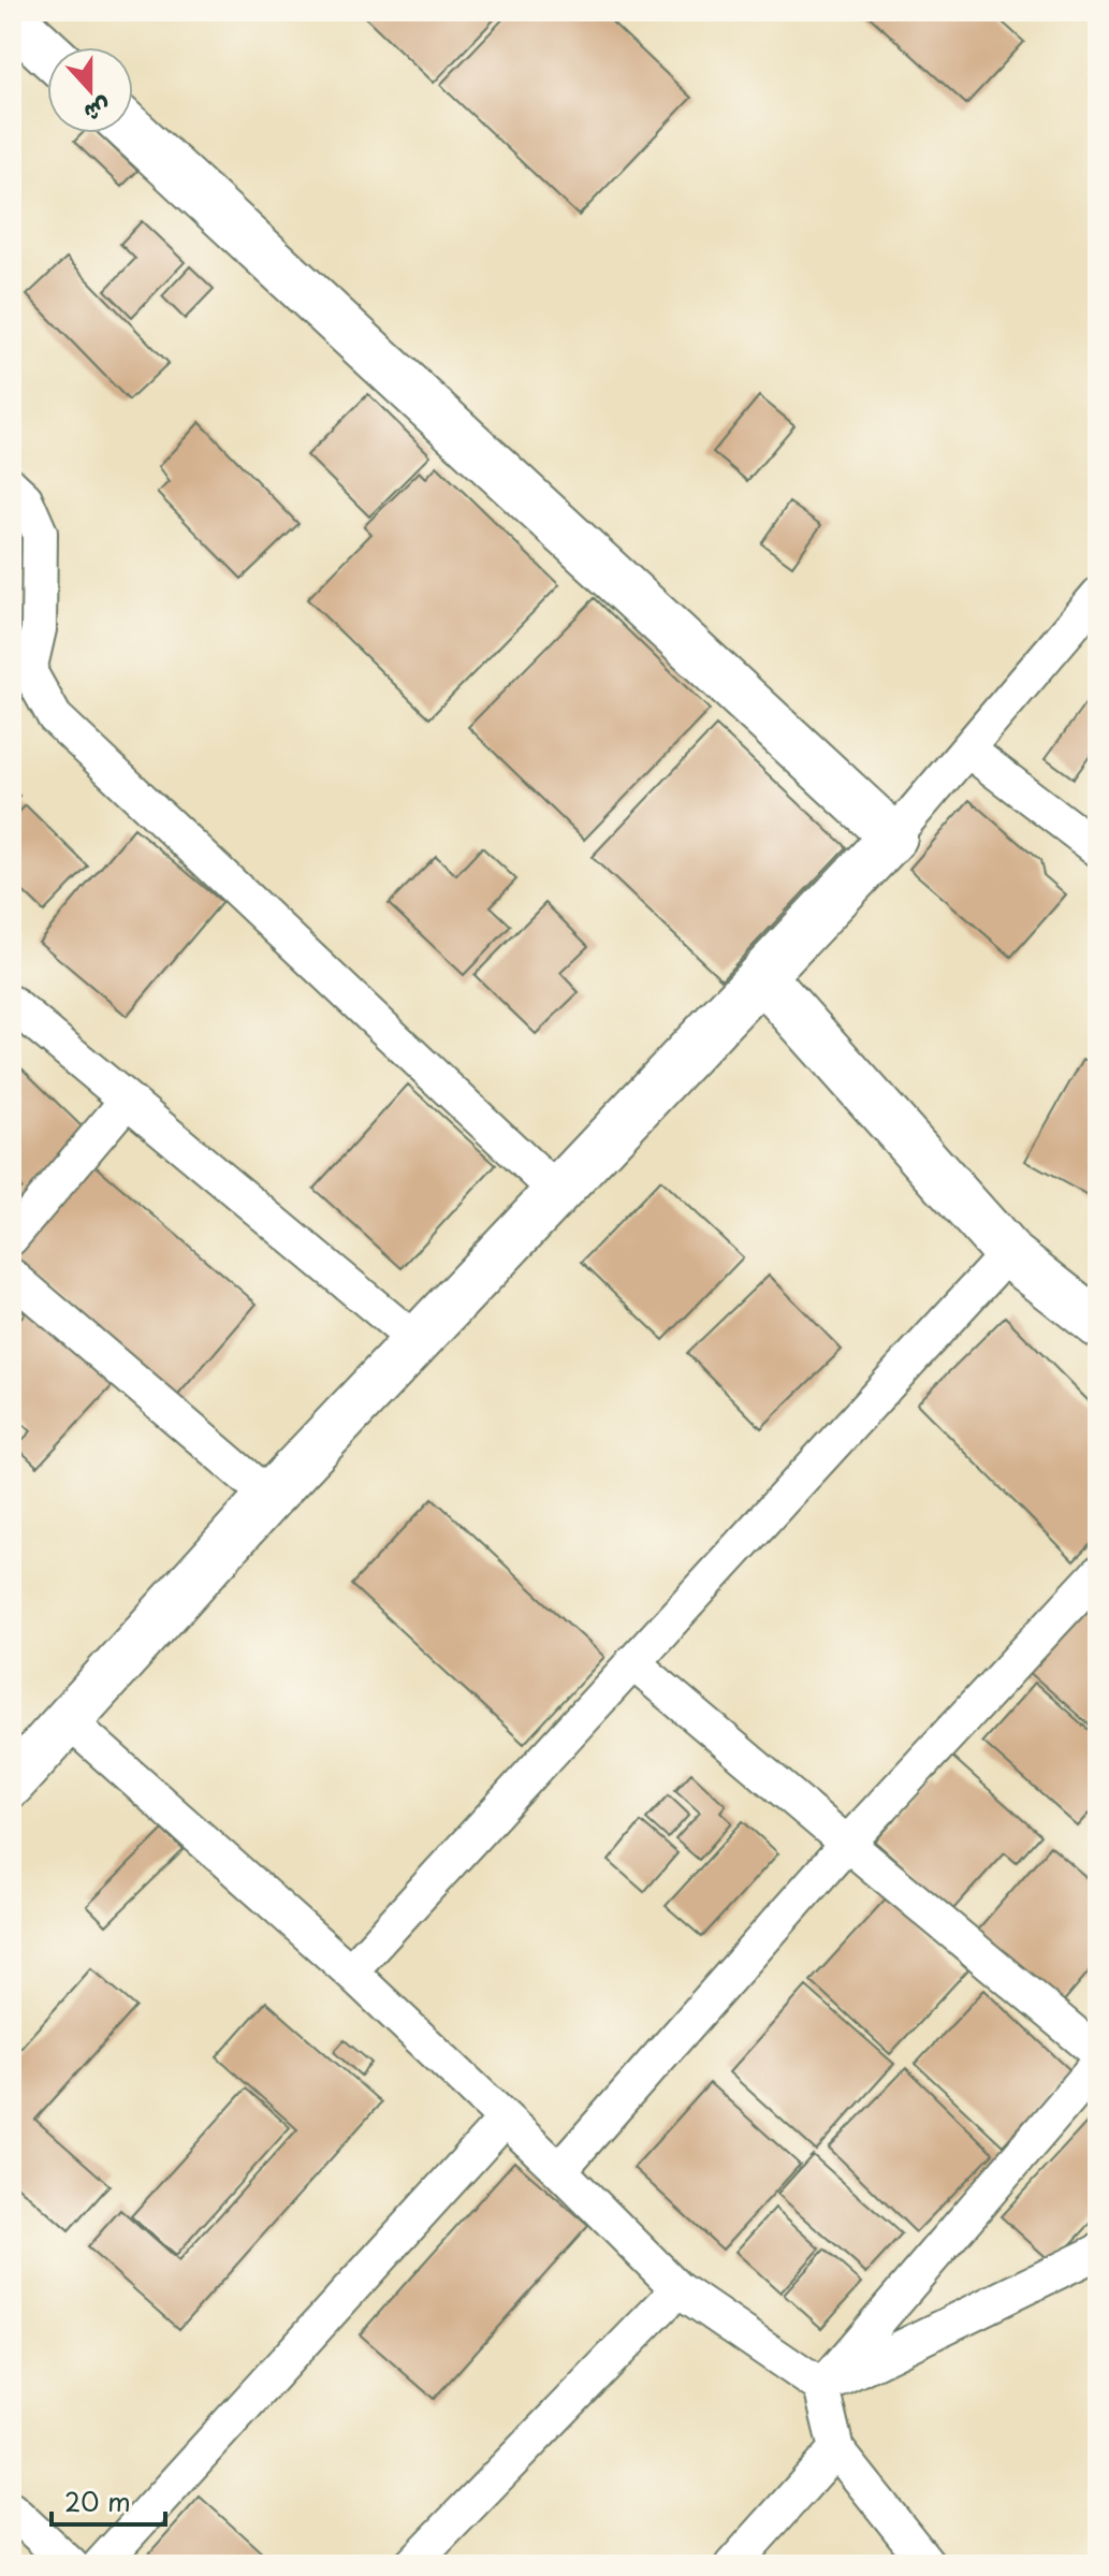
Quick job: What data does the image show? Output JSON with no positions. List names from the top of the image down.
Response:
{
  "scale_bar": "20 m",
  "north": "bottom"
}
